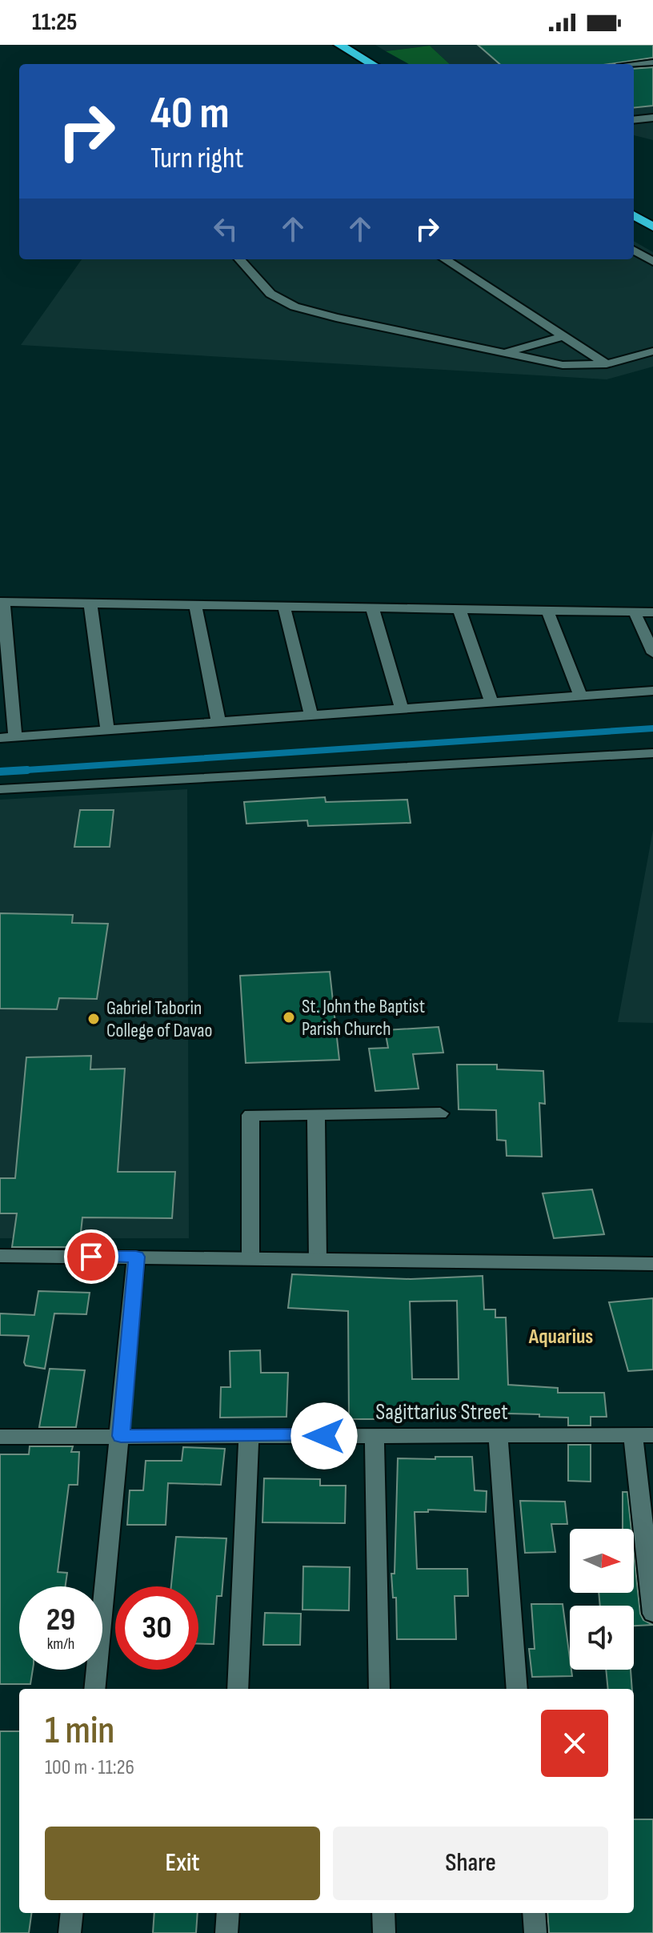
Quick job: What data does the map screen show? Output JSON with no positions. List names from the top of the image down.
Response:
{
  "streets": {
    "street": ["Sagittarius Street"]
  },
  "districts": ["Aquarius"],
  "places": ["St. John the Baptist Parish Church", "Gabriel Taborin College of Davao"],
  "north": "right",
  "page": {
    "status": "11:25",
    "turn": ["40 m", "Turn right"],
    "speed": "29 km/h",
    "limit": "30",
    "heading": ["1 min", "100 m · 11:26"],
    "buttons": ["Exit", "Share"]
  }
}
